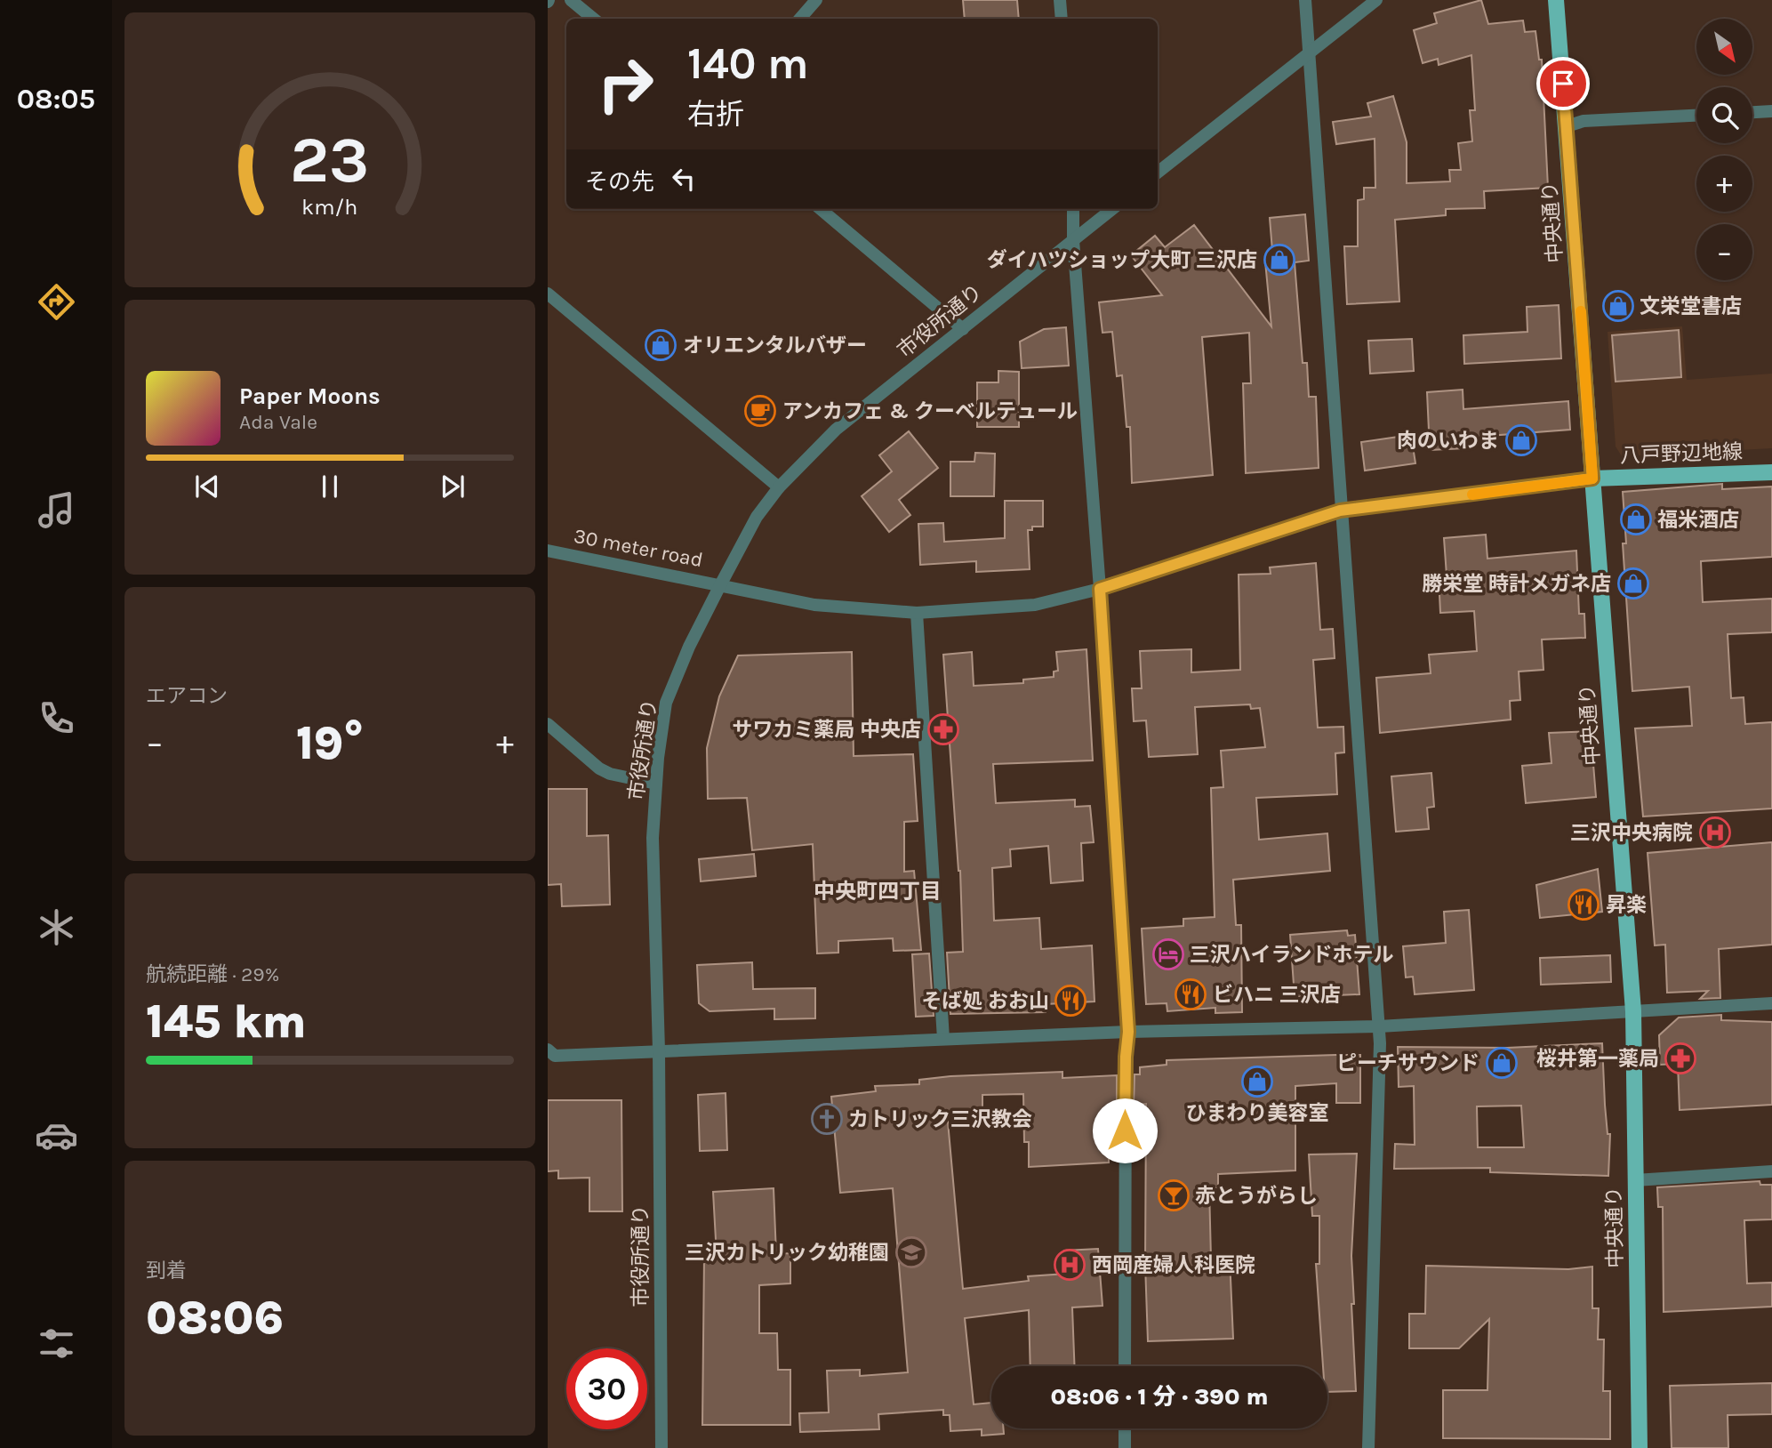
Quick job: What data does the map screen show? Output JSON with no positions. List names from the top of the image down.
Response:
{
  "streets": {
    "main road": ["中央通り", "八戸野辺地線"],
    "street": ["市役所通り", "30 meter road"]
  },
  "crossings": [
    ["中央通り", "八戸野辺地線"],
    ["中央通り", "30 meter road"],
    ["市役所通り", "30 meter road"],
    ["八戸野辺地線", "30 meter road"]
  ],
  "districts": ["中央町四丁目"],
  "places": {
    "shop": [
      "ダイハツショップ大町 三沢店",
      "文栄堂書店",
      "オリエンタルバザー",
      "肉のいわま",
      "福米酒店",
      "勝栄堂 時計メガネ店",
      "ピーチサウンド",
      "ひまわり美容室"
    ],
    "cafe": ["アンカフェ & クーベルテュール"],
    "pharmacy": ["サワカミ薬局 中央店", "桜井第一薬局"],
    "hospital": ["三沢中央病院", "西岡産婦人科医院"],
    "restaurant": ["昇楽", "ビハニ 三沢店", "そば処 おお山"],
    "hotel": ["三沢ハイランドホテル"],
    "church": ["カトリック三沢教会"],
    "bar": ["赤とうがらし"],
    "school or university": ["三沢カトリック幼稚園"]
  },
  "north": "bottom right",
  "page": {
    "tabs": "08:05",
    "map_buttons": ["+", "−"],
    "turn": ["140 m", "右折"],
    "then": "その先",
    "song": ["Paper Moons", "Ada Vale"],
    "tile": [
      "エアコン",
      ["航続距離 · 29%", "145 km"],
      ["到着", "08:06"]
    ],
    "heat": ["−", "19°", "+"],
    "limit": "30",
    "trip": "08:06 · 1 分 · 390 m",
    "gauge": ["23", "km/h"]
  }
}
